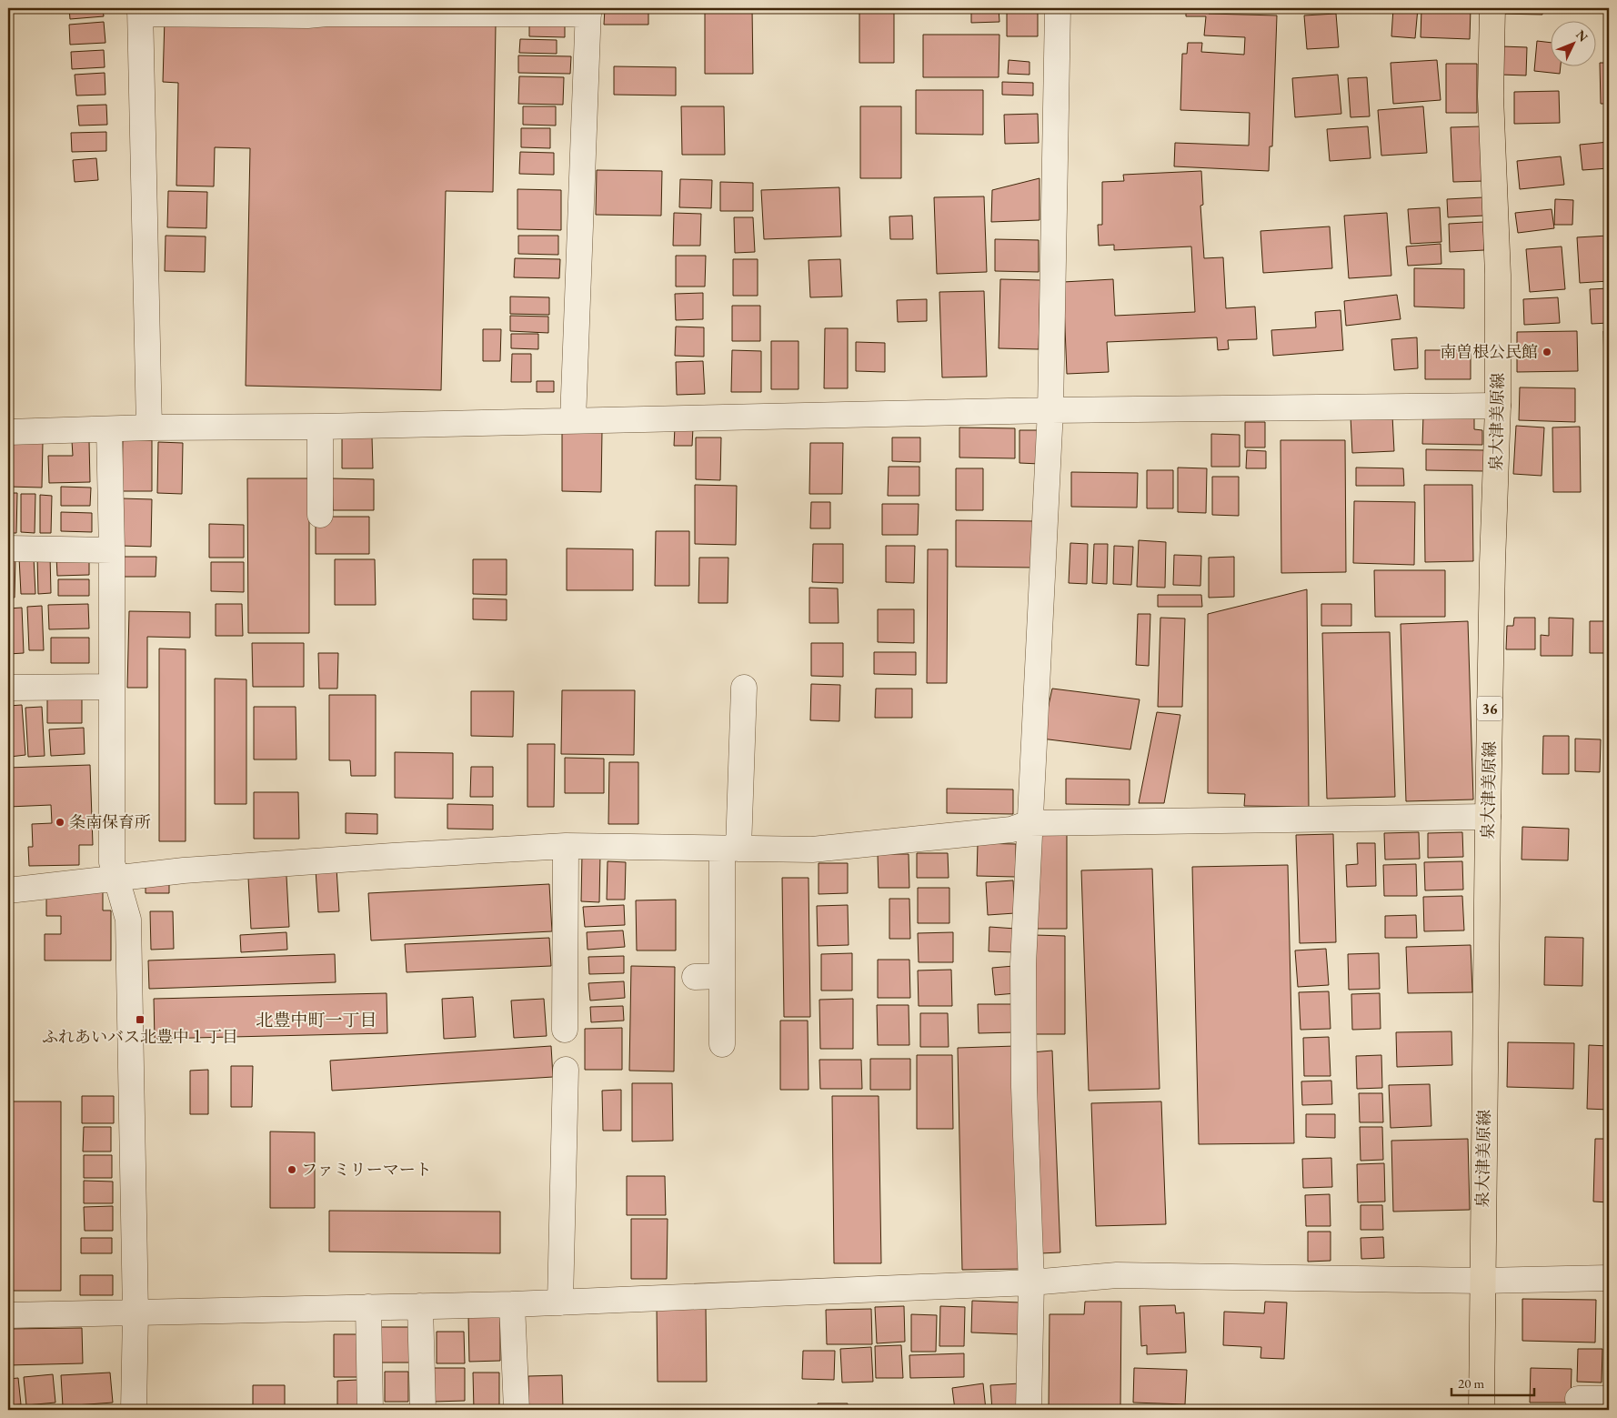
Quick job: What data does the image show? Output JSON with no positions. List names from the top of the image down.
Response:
{
  "streets": {
    "main road": ["泉大津美原線", "36"]
  },
  "districts": ["北豊中町一丁目"],
  "places": {
    "other": ["南曽根公民館", "条南保育所", "ファミリーマート"],
    "transit": ["ふれあいバス北豊中１丁目"]
  },
  "scale_bar": "20 m",
  "north": "top right"
}
